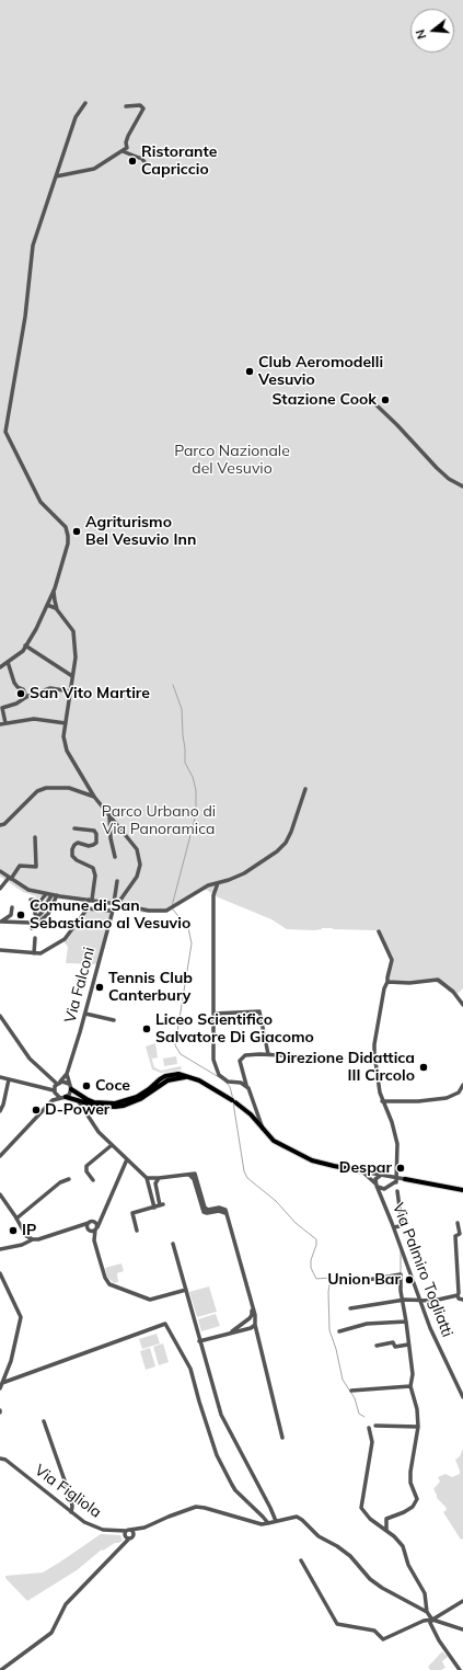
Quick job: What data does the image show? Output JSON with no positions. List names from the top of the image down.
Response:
{
  "streets": {
    "street": ["Via Falconi", "Via Palmiro Togliatti", "Via Figliola"]
  },
  "parks": ["Parco Nazionale del Vesuvio", "Parco Urbano di Via Panoramica"],
  "places": [
    "Ristorante Capriccio",
    "Club Aeromodelli Vesuvio",
    "Stazione Cook",
    "Agriturismo Bel Vesuvio Inn",
    "San Vito Martire",
    "Comune di San Sebastiano al Vesuvio",
    "Tennis Club Canterbury",
    "Liceo Scientifico Salvatore Di Giacomo",
    "Direzione Didattica III Circolo",
    "Coce",
    "D-Power",
    "Despar",
    "IP",
    "Union Bar"
  ],
  "north": "left"
}
